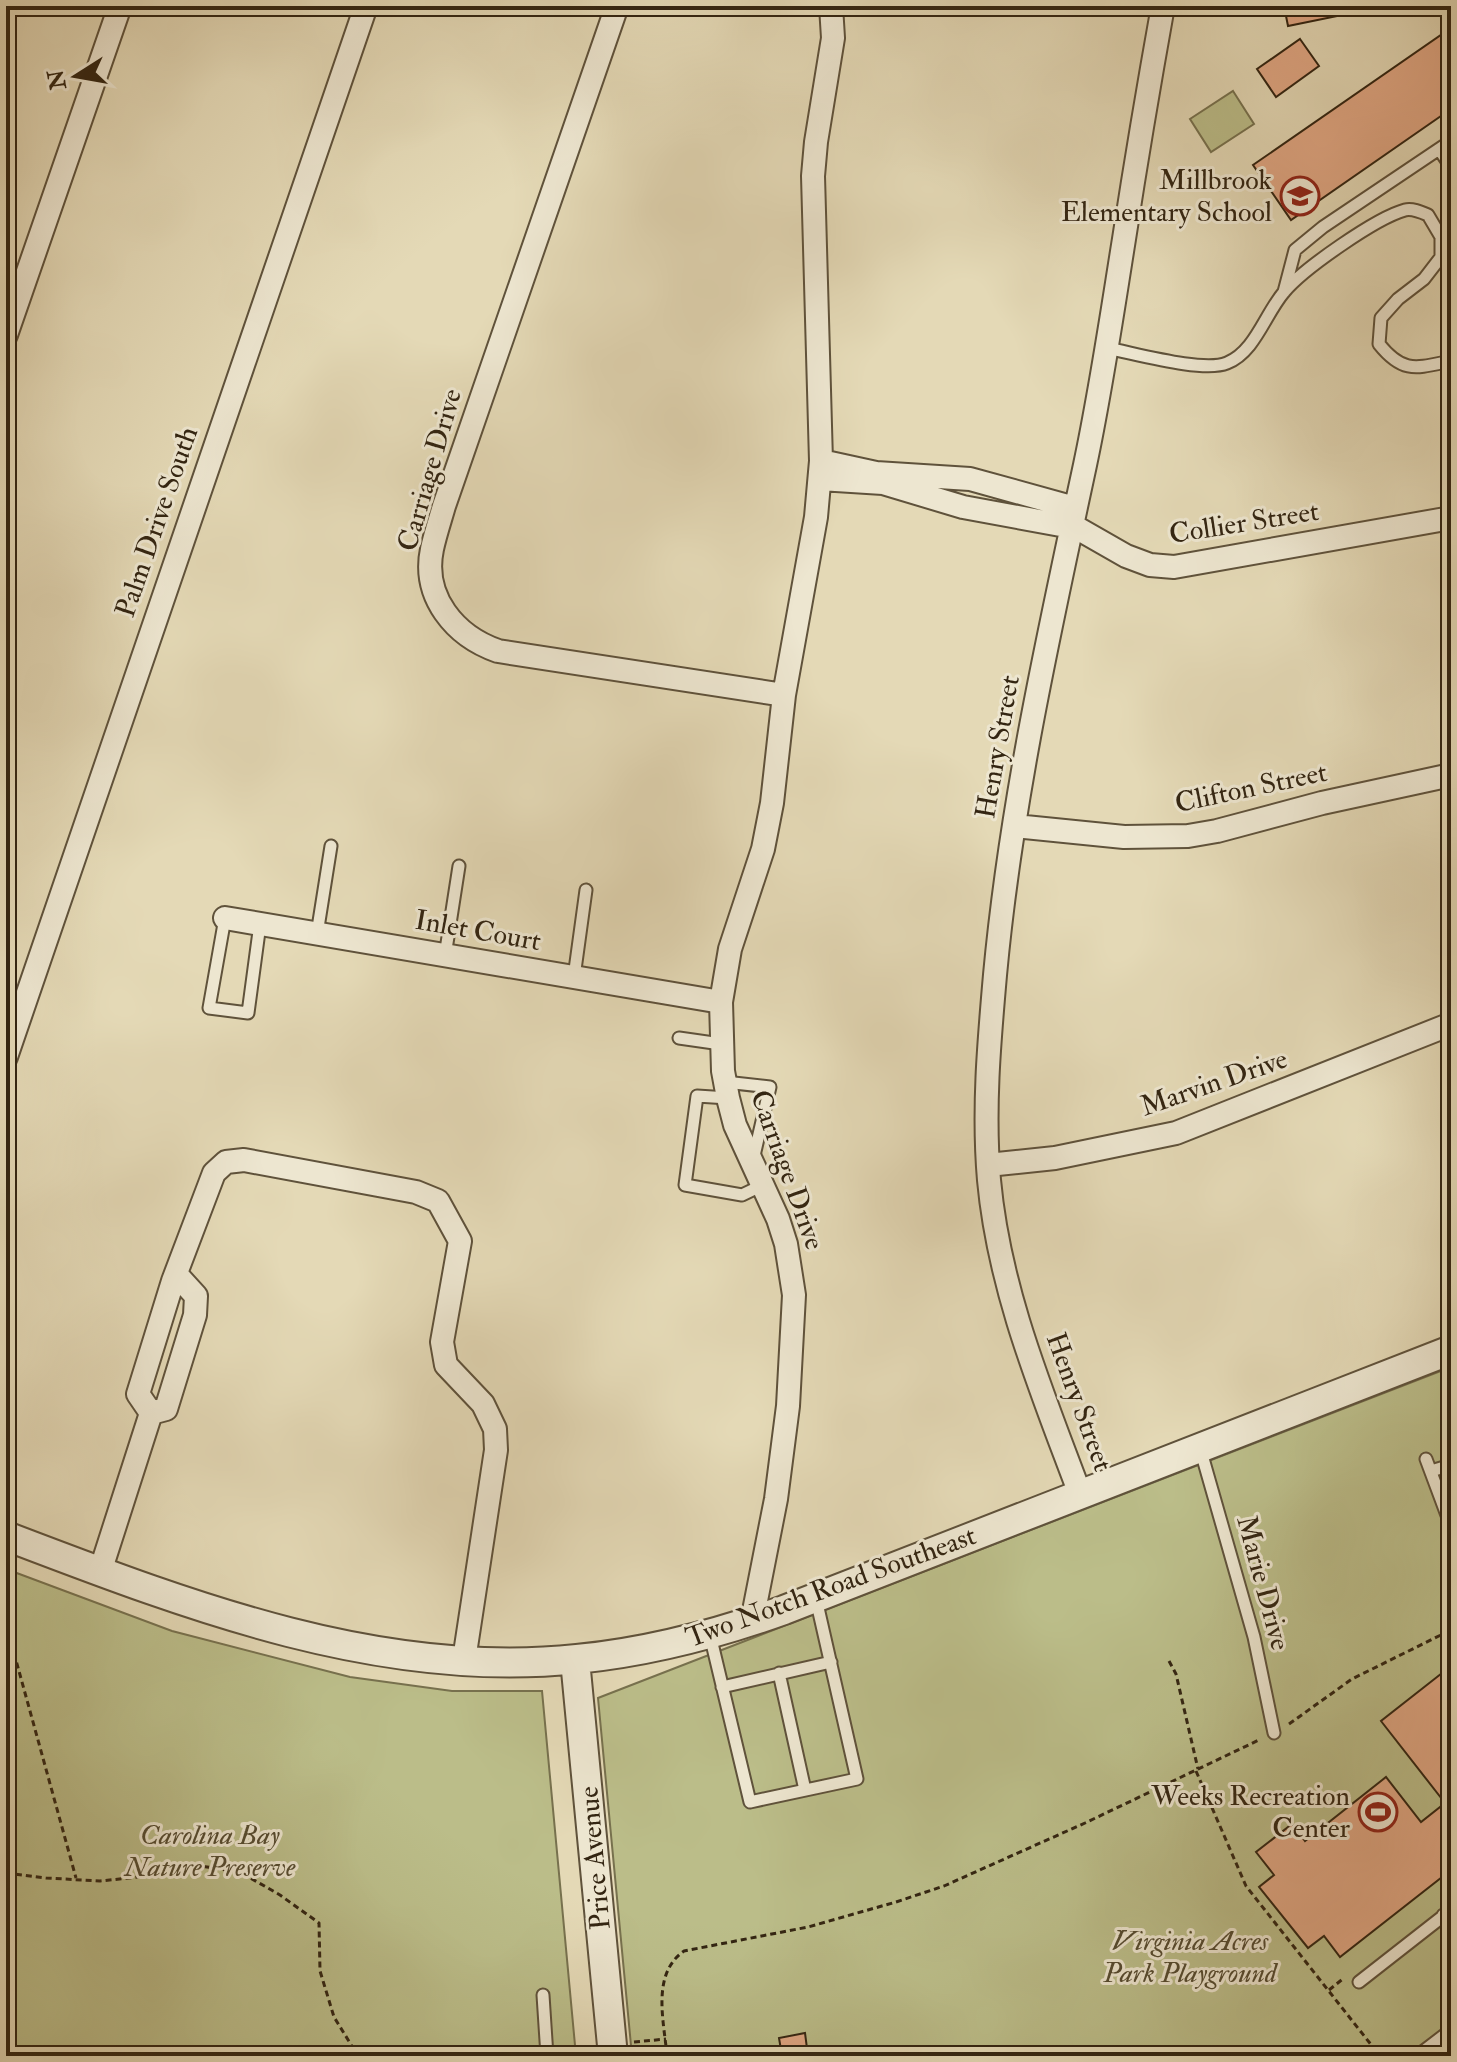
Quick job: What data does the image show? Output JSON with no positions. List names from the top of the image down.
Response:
{
  "streets": {
    "street": [
      "Carriage Drive",
      "Palm Drive South",
      "Collier Street",
      "Henry Street",
      "Clifton Street",
      "Inlet Court",
      "Marvin Drive",
      "Two Notch Road Southeast",
      "Price Avenue"
    ],
    "lane": ["Marie Drive"]
  },
  "crossings": [
    ["Carriage Drive", "Collier Street"],
    ["Carriage Drive", "Inlet Court"],
    ["Carriage Drive", "Two Notch Road Southeast"],
    ["Collier Street", "Henry Street"],
    ["Henry Street", "Clifton Street"],
    ["Henry Street", "Marvin Drive"],
    ["Henry Street", "Two Notch Road Southeast"],
    ["Marie Drive", "Two Notch Road Southeast"],
    ["Two Notch Road Southeast", "Price Avenue"]
  ],
  "parks": ["Carolina Bay Nature Preserve", "Virginia Acres Park Playground"],
  "places": {
    "school or university": ["Millbrook Elementary School"],
    "sports": ["Weeks Recreation Center"]
  },
  "north": "left"
}
